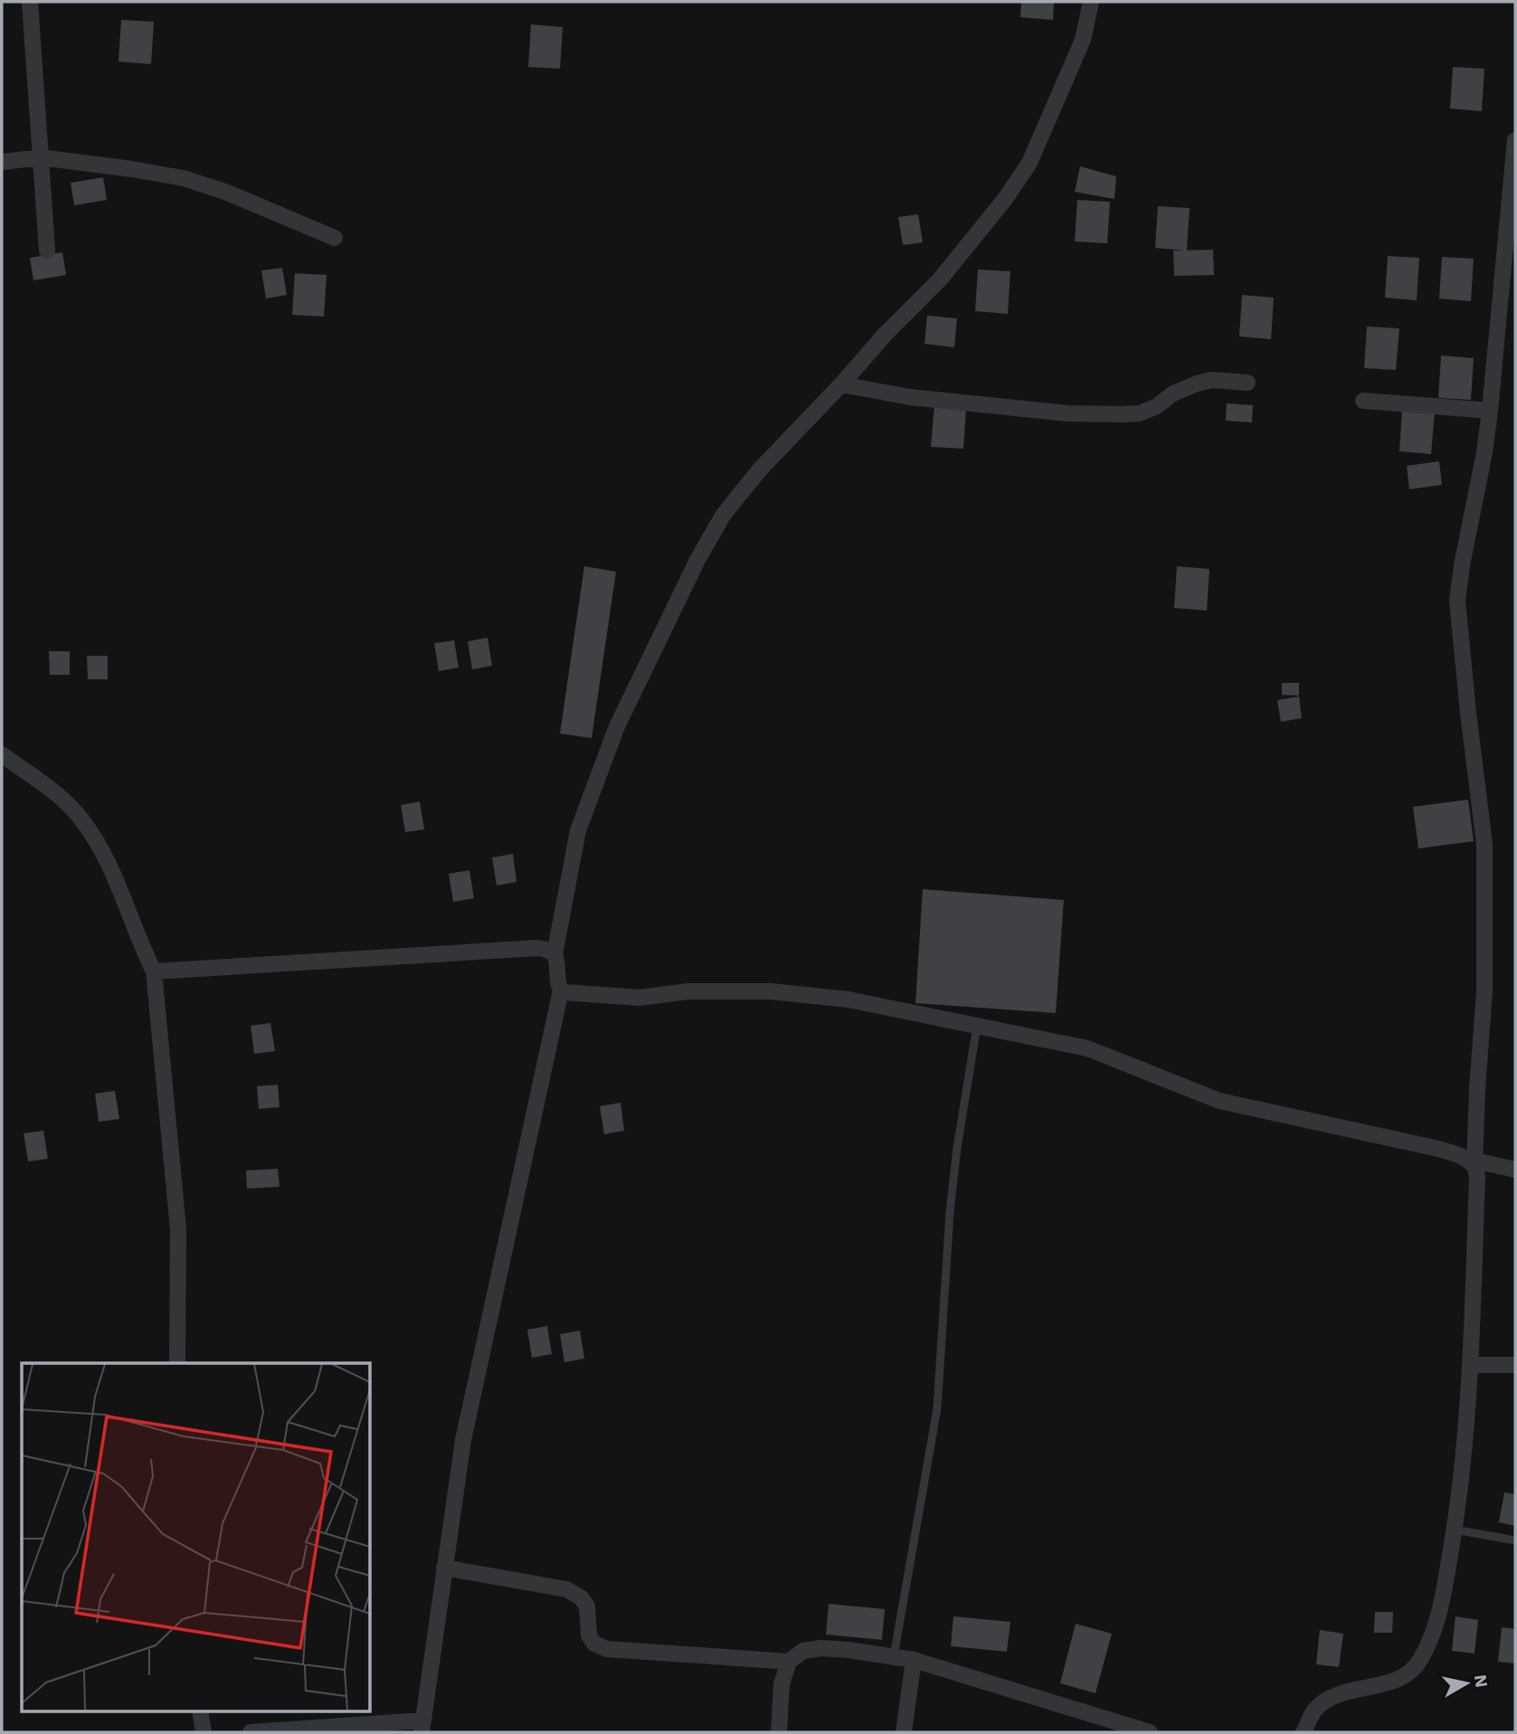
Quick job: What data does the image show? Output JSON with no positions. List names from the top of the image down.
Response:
{
  "north": "right"
}
